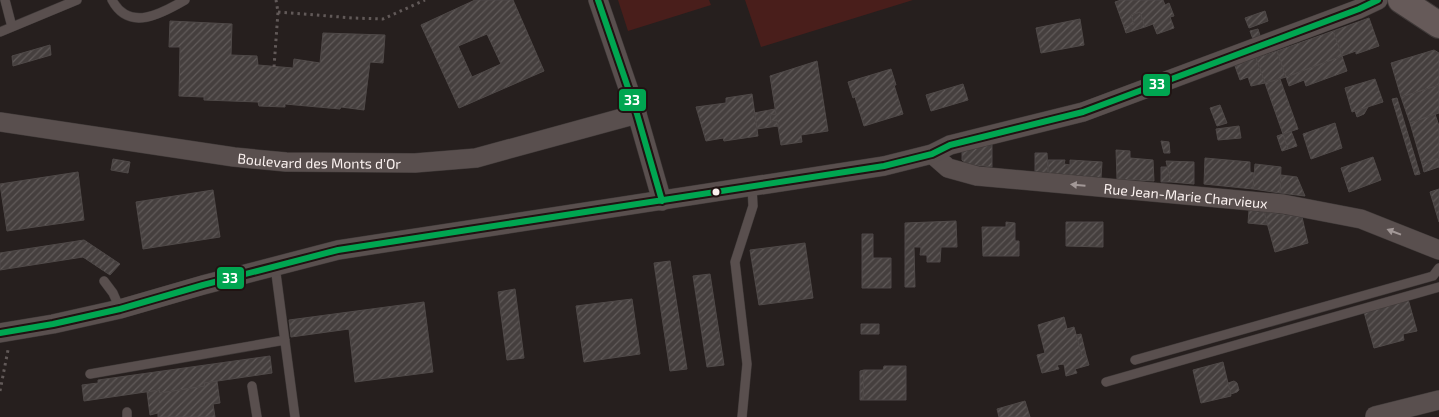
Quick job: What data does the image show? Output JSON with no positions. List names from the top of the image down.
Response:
{
  "streets": {
    "street": ["Boulevard des Monts d'Or", "Rue Jean-Marie Charvieux"]
  },
  "one_way": ["Rue Jean-Marie Charvieux"],
  "lines": ["transit line 33"]
}
